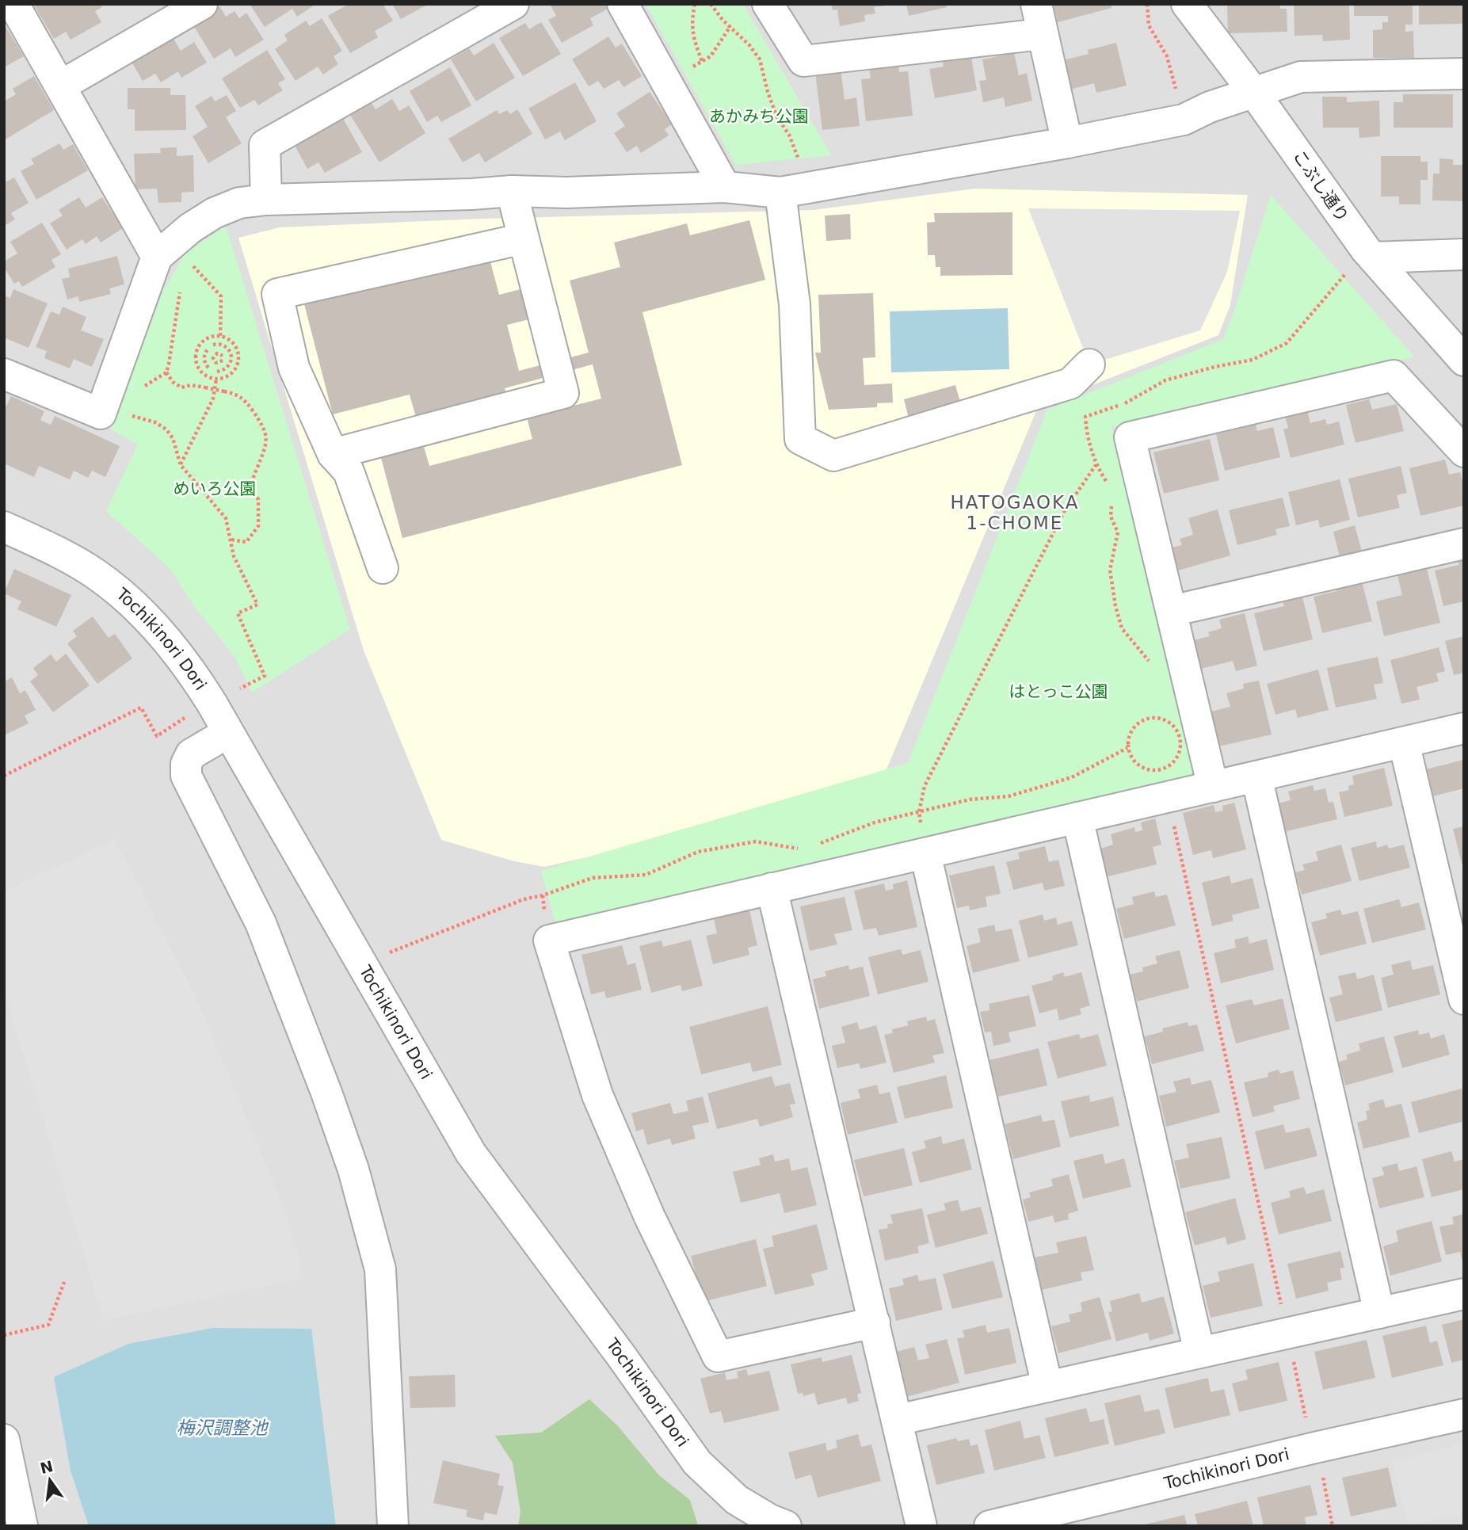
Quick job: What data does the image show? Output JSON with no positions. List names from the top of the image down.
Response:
{
  "streets": {
    "street": ["こぶし通り", "Tochikinori Dori"]
  },
  "districts": ["HATOGAOKA 1-CHOME"],
  "water": ["梅沢調整池"],
  "parks": ["あかみち公園", "めいろ公園", "はとっこ公園"],
  "north": "top"
}
